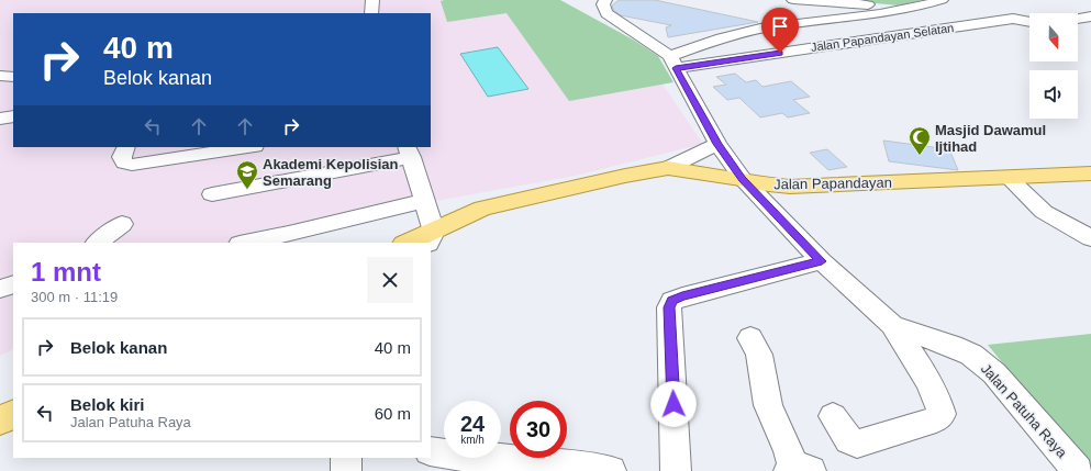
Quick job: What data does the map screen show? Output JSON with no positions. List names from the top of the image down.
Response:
{
  "streets": {
    "main road": ["Jalan Papandayan"],
    "street": ["Jalan Papandayan Selatan", "Jalan Patuha Raya"]
  },
  "crossings": [
    ["Jalan Papandayan Selatan", "Jalan Patuha Raya"],
    ["Jalan Papandayan", "Jalan Patuha Raya"]
  ],
  "places": {
    "mosque": ["Masjid Dawamul Ijtihad"],
    "school or university": ["Akademi Kepolisian Semarang"]
  },
  "north": "bottom",
  "page": {
    "turn": ["40 m", "Belok kanan"],
    "heading": ["1 mnt", "300 m · 11:19"],
    "list": [
      {
        "name": "Belok kanan",
        "value": "40 m"
      },
      {
        "name": "Belok kiri",
        "note": "Jalan Patuha Raya",
        "value": "60 m"
      }
    ],
    "speed": "24 km/h",
    "limit": "30"
  }
}
